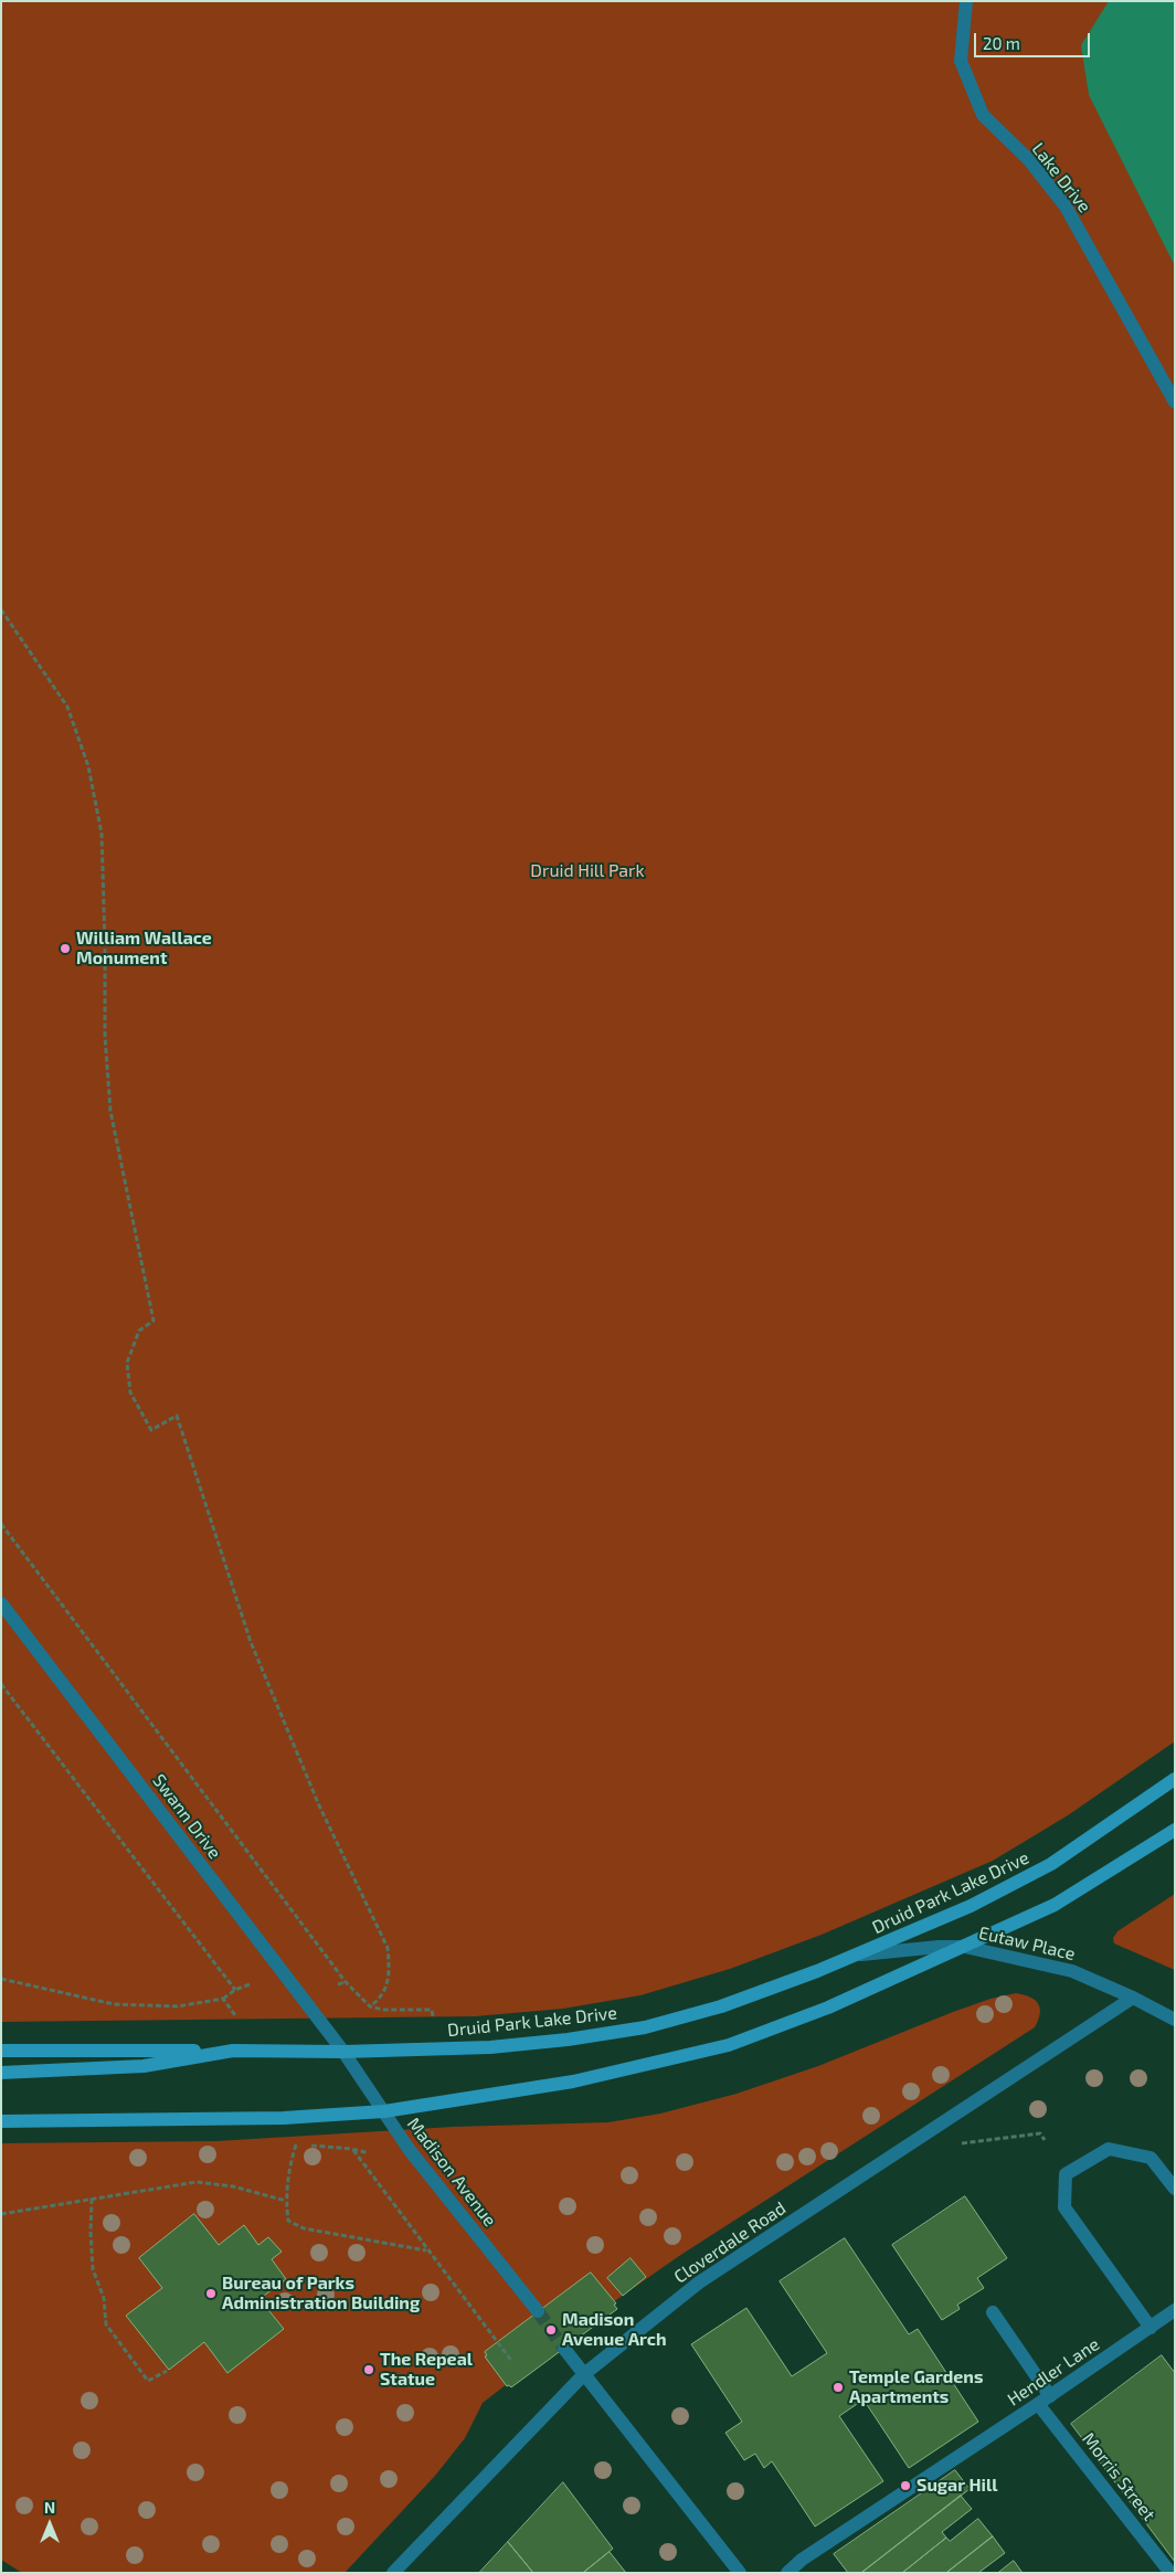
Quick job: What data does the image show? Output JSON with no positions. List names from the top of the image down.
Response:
{
  "streets": {
    "main road": ["Druid Park Lake Drive"],
    "street": [
      "Lake Drive",
      "Swann Drive",
      "Eutaw Place",
      "Madison Avenue",
      "Cloverdale Road",
      "Hendler Lane",
      "Morris Street"
    ]
  },
  "crossings": [
    ["Swann Drive", "Druid Park Lake Drive"],
    ["Swann Drive", "Madison Avenue"],
    ["Druid Park Lake Drive", "Eutaw Place"],
    ["Druid Park Lake Drive", "Madison Avenue"],
    ["Eutaw Place", "Cloverdale Road"],
    ["Hendler Lane", "Morris Street"]
  ],
  "parks": ["Druid Hill Park"],
  "places": [
    "William Wallace Monument",
    "Bureau of Parks Administration Building",
    "Madison Avenue Arch",
    "The Repeal Statue",
    "Temple Gardens Apartments",
    "Sugar Hill"
  ],
  "scale_bar": "20 m",
  "north": "top"
}
